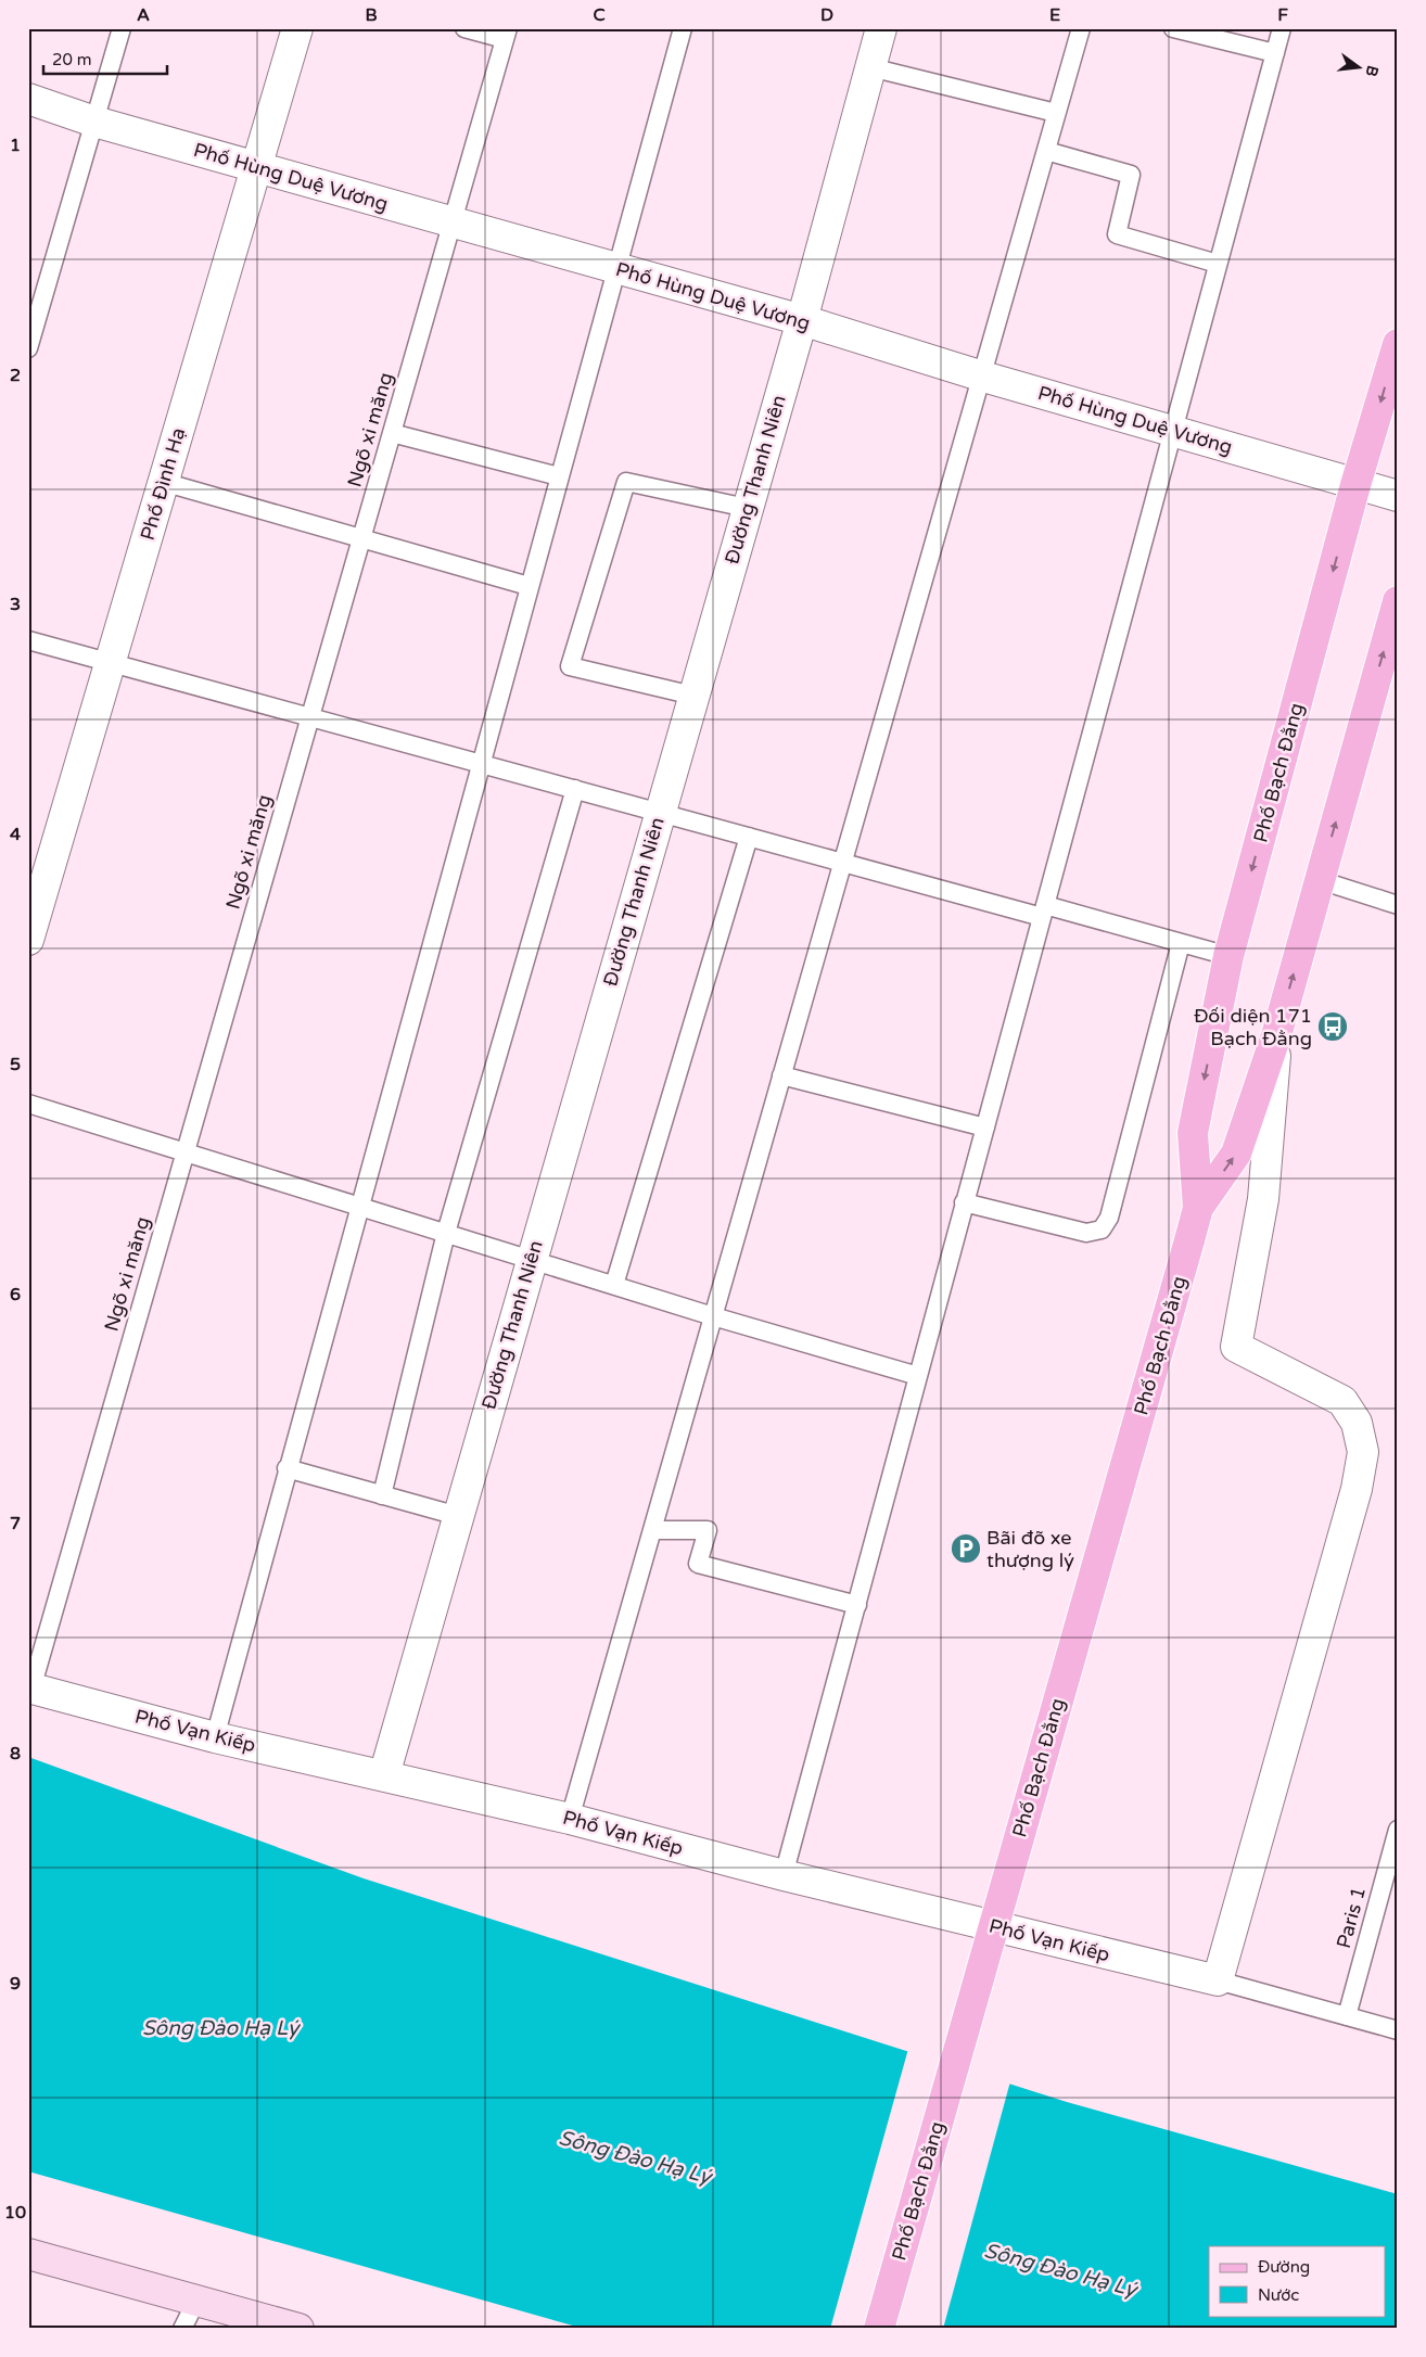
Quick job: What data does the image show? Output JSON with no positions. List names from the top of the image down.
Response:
{
  "streets": {
    "main road": ["Phố Bạch Đằng"],
    "street": [
      "Phố Hùng Duệ Vương",
      "Đường Thanh Niên",
      "Phố Đình Hạ",
      "Phố Vạn Kiếp"
    ],
    "lane": ["Ngõ xi măng", "Paris 1"]
  },
  "crossings": [
    ["Phố Hùng Duệ Vương", "Ngõ xi măng"],
    ["Phố Hùng Duệ Vương", "Đường Thanh Niên"],
    ["Phố Hùng Duệ Vương", "Phố Đình Hạ"],
    ["Phố Hùng Duệ Vương", "Phố Bạch Đằng"],
    ["Ngõ xi măng", "Phố Vạn Kiếp"],
    ["Đường Thanh Niên", "Phố Vạn Kiếp"]
  ],
  "water": ["Sông Đào Hạ Lý"],
  "places": {
    "bus stop": ["Đối diện 171 Bạch Đằng"],
    "parking": ["Bãi đõ xe thượng lý"]
  },
  "legend": ["Đường", "Nước"],
  "scale_bar": "20 m",
  "north": "right",
  "grid": {
    "columns": [
      "A",
      "B",
      "C",
      "D",
      "E",
      "F"
    ],
    "rows": [
      "1",
      "2",
      "3",
      "4",
      "5",
      "6",
      "7",
      "8",
      "9",
      "10"
    ]
  }
}
